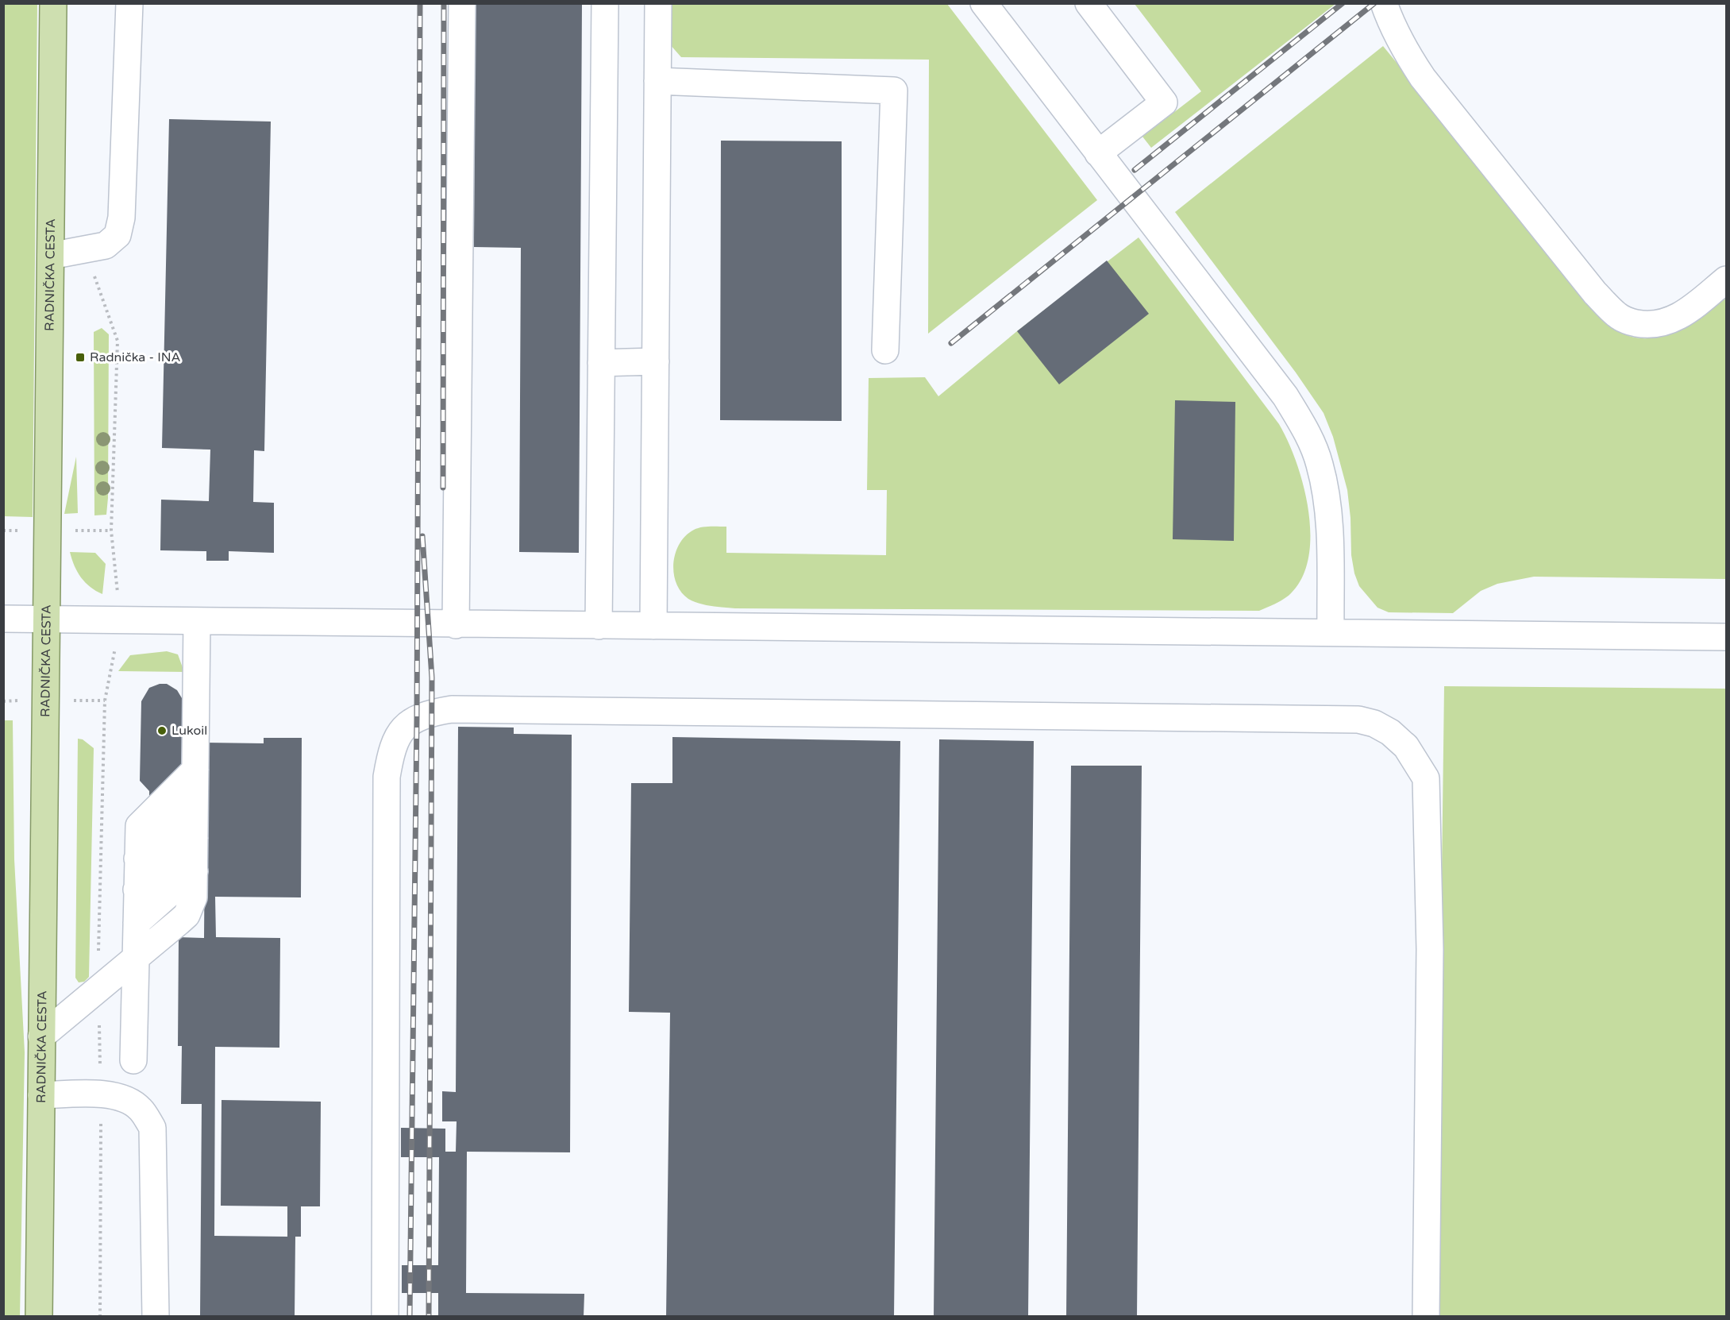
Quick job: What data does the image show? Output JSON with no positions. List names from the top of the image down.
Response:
{
  "streets": {
    "main road": ["RADNIČKA CESTA"]
  },
  "places": {
    "transit": ["Radnička - INA"],
    "other": ["Lukoil"]
  }
}
